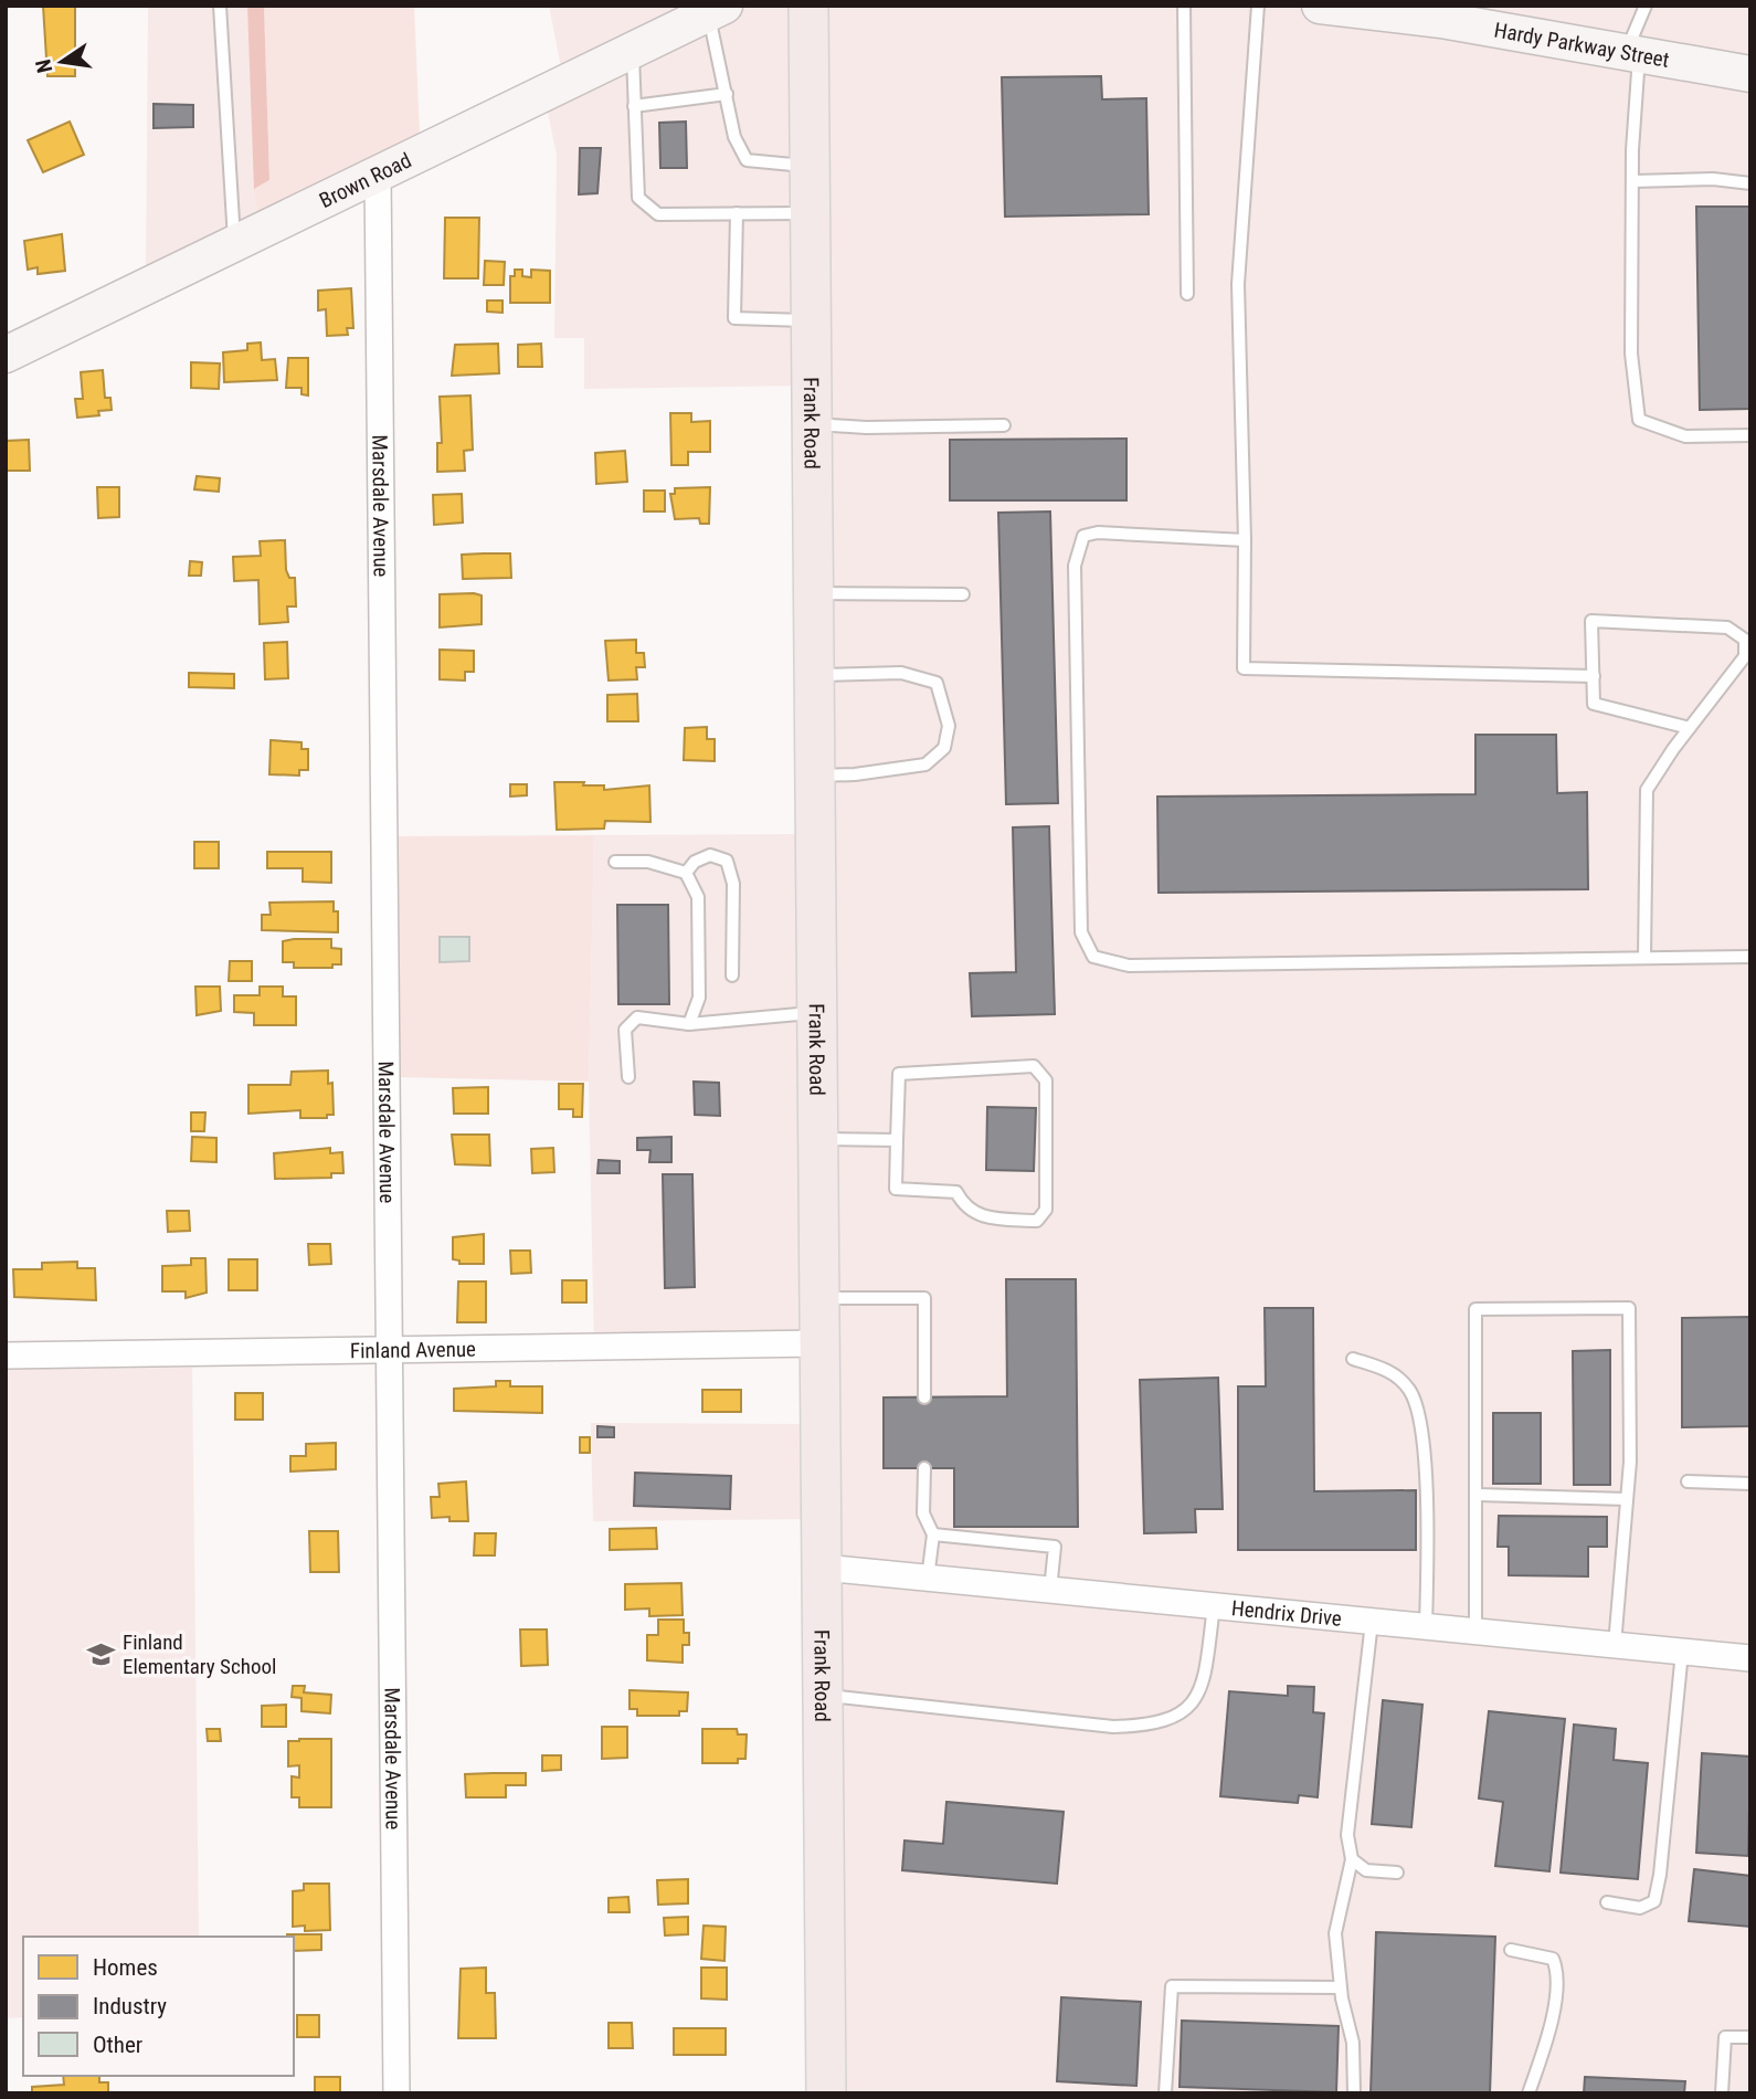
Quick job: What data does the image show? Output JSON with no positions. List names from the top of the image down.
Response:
{
  "streets": {
    "main road": ["Hardy Parkway Street", "Brown Road", "Frank Road"],
    "street": ["Marsdale Avenue", "Finland Avenue", "Hendrix Drive"]
  },
  "crossings": [
    ["Brown Road", "Marsdale Avenue"],
    ["Frank Road", "Finland Avenue"],
    ["Frank Road", "Hendrix Drive"],
    ["Marsdale Avenue", "Finland Avenue"]
  ],
  "places": {
    "school or university": ["Finland Elementary School"]
  },
  "legend": ["Homes", "Industry", "Other"],
  "north": "left"
}
